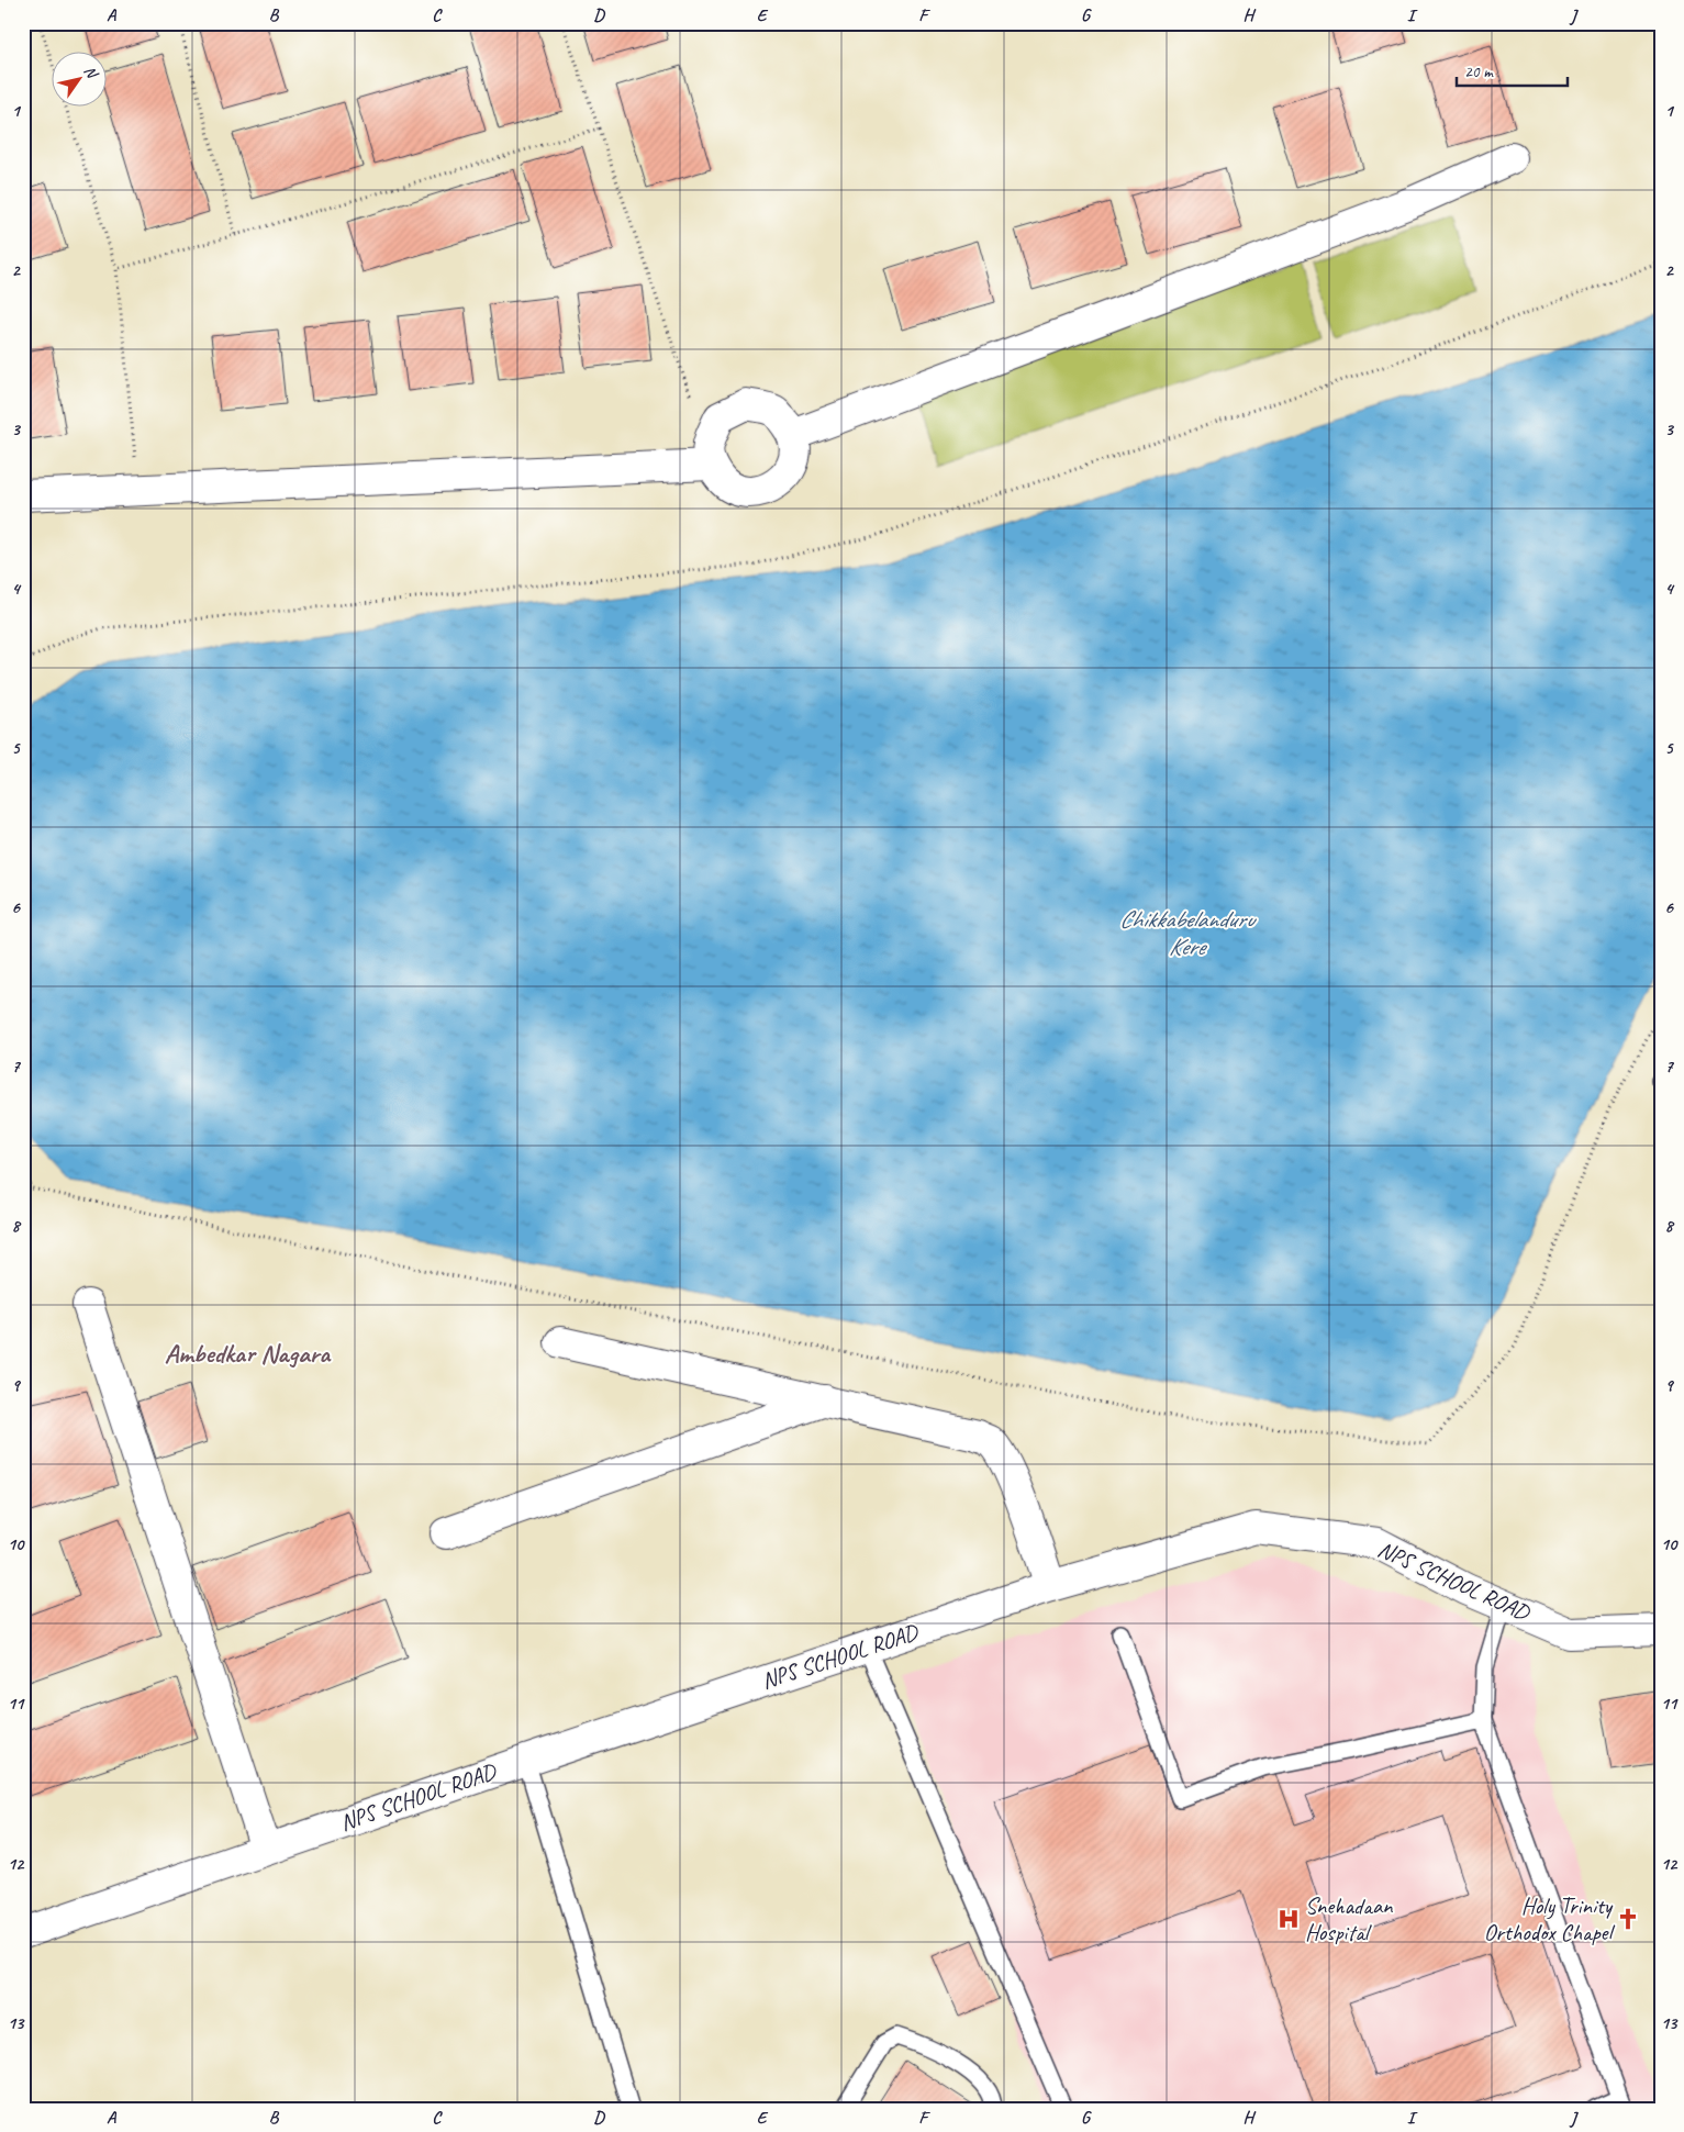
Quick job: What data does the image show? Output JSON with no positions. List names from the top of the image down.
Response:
{
  "streets": {
    "street": ["NPS SCHOOL ROAD"]
  },
  "districts": ["Ambedkar Nagara"],
  "water": ["Chikkabelanduru Kere"],
  "places": {
    "hospital": ["Snehadaan Hospital"],
    "church": ["Holy Trinity Orthodox Chapel"]
  },
  "scale_bar": "20 m",
  "north": "top right",
  "grid": {
    "columns": [
      "A",
      "B",
      "C",
      "D",
      "E",
      "F",
      "G",
      "H",
      "I",
      "J"
    ],
    "rows": [
      "1",
      "2",
      "3",
      "4",
      "5",
      "6",
      "7",
      "8",
      "9",
      "10",
      "11",
      "12",
      "13"
    ]
  }
}
